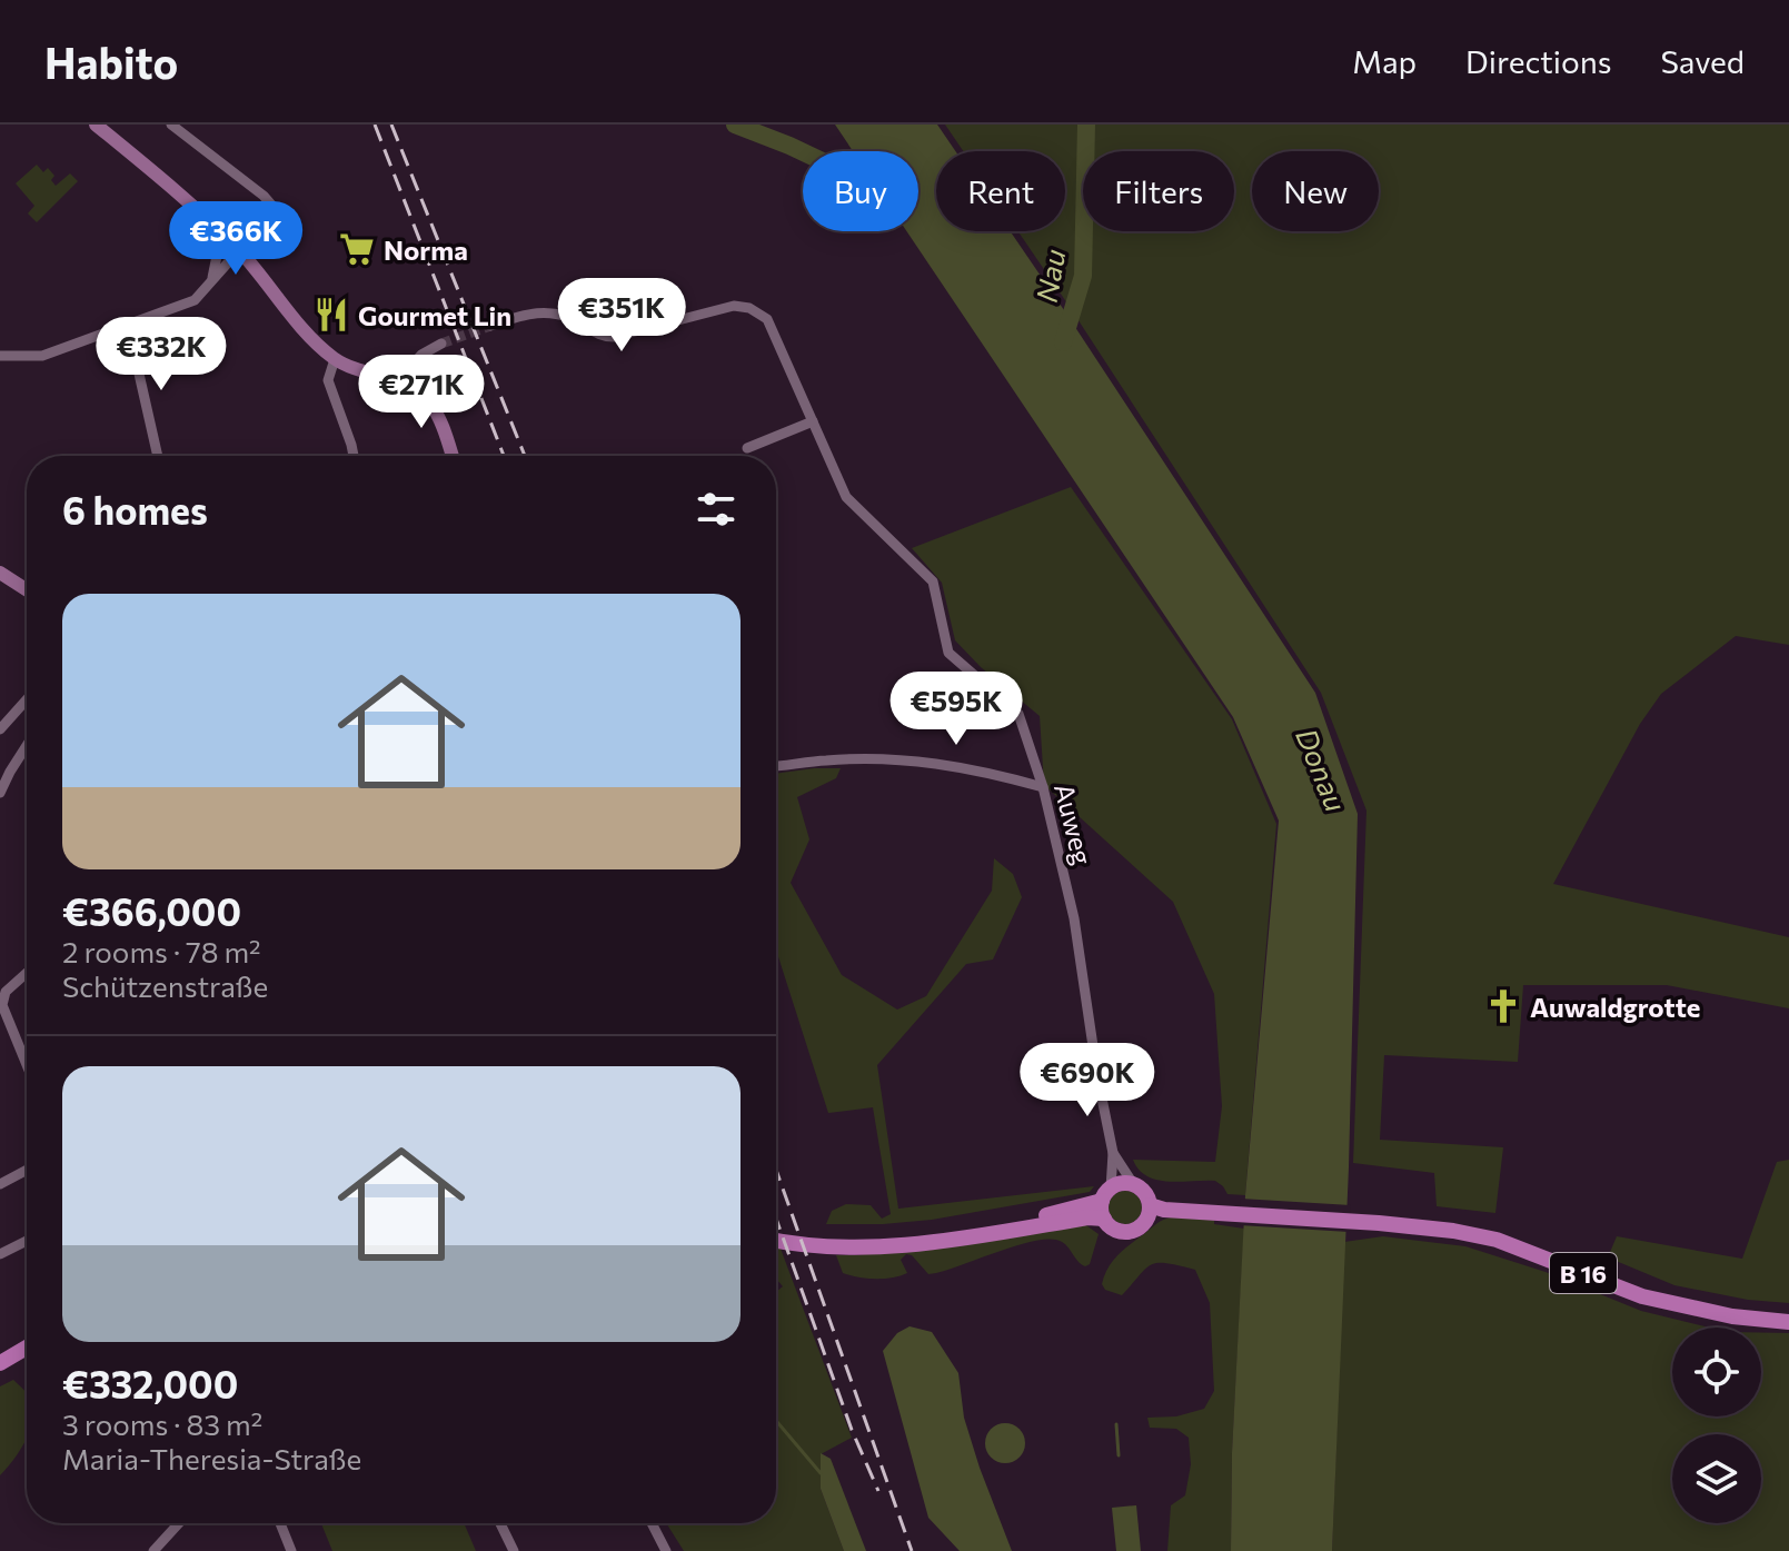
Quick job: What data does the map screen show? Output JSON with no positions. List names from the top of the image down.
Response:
{
  "streets": {
    "main road": ["B 16"],
    "street": ["Auweg"]
  },
  "crossings": [
    ["Auweg", "B 16"]
  ],
  "water": ["Nau", "Donau"],
  "places": {
    "supermarket": ["Norma"],
    "restaurant": ["Gourmet Lin"],
    "church": ["Auwaldgrotte"]
  },
  "page": {
    "header": "Habito",
    "nav": ["Map", "Directions", "Saved"],
    "chip": [
      "Buy",
      "Rent",
      "Filters",
      "New"
    ],
    "price": [
      "€366K",
      "€351K",
      "€332K",
      "€271K",
      "€595K",
      "€690K"
    ],
    "heading": "6 homes",
    "list": [
      {
        "name": "€366,000",
        "note": "2 rooms · 78 m² · Schützenstraße"
      },
      {
        "name": "€332,000",
        "note": "3 rooms · 83 m² · Maria-Theresia-Straße"
      }
    ]
  }
}
